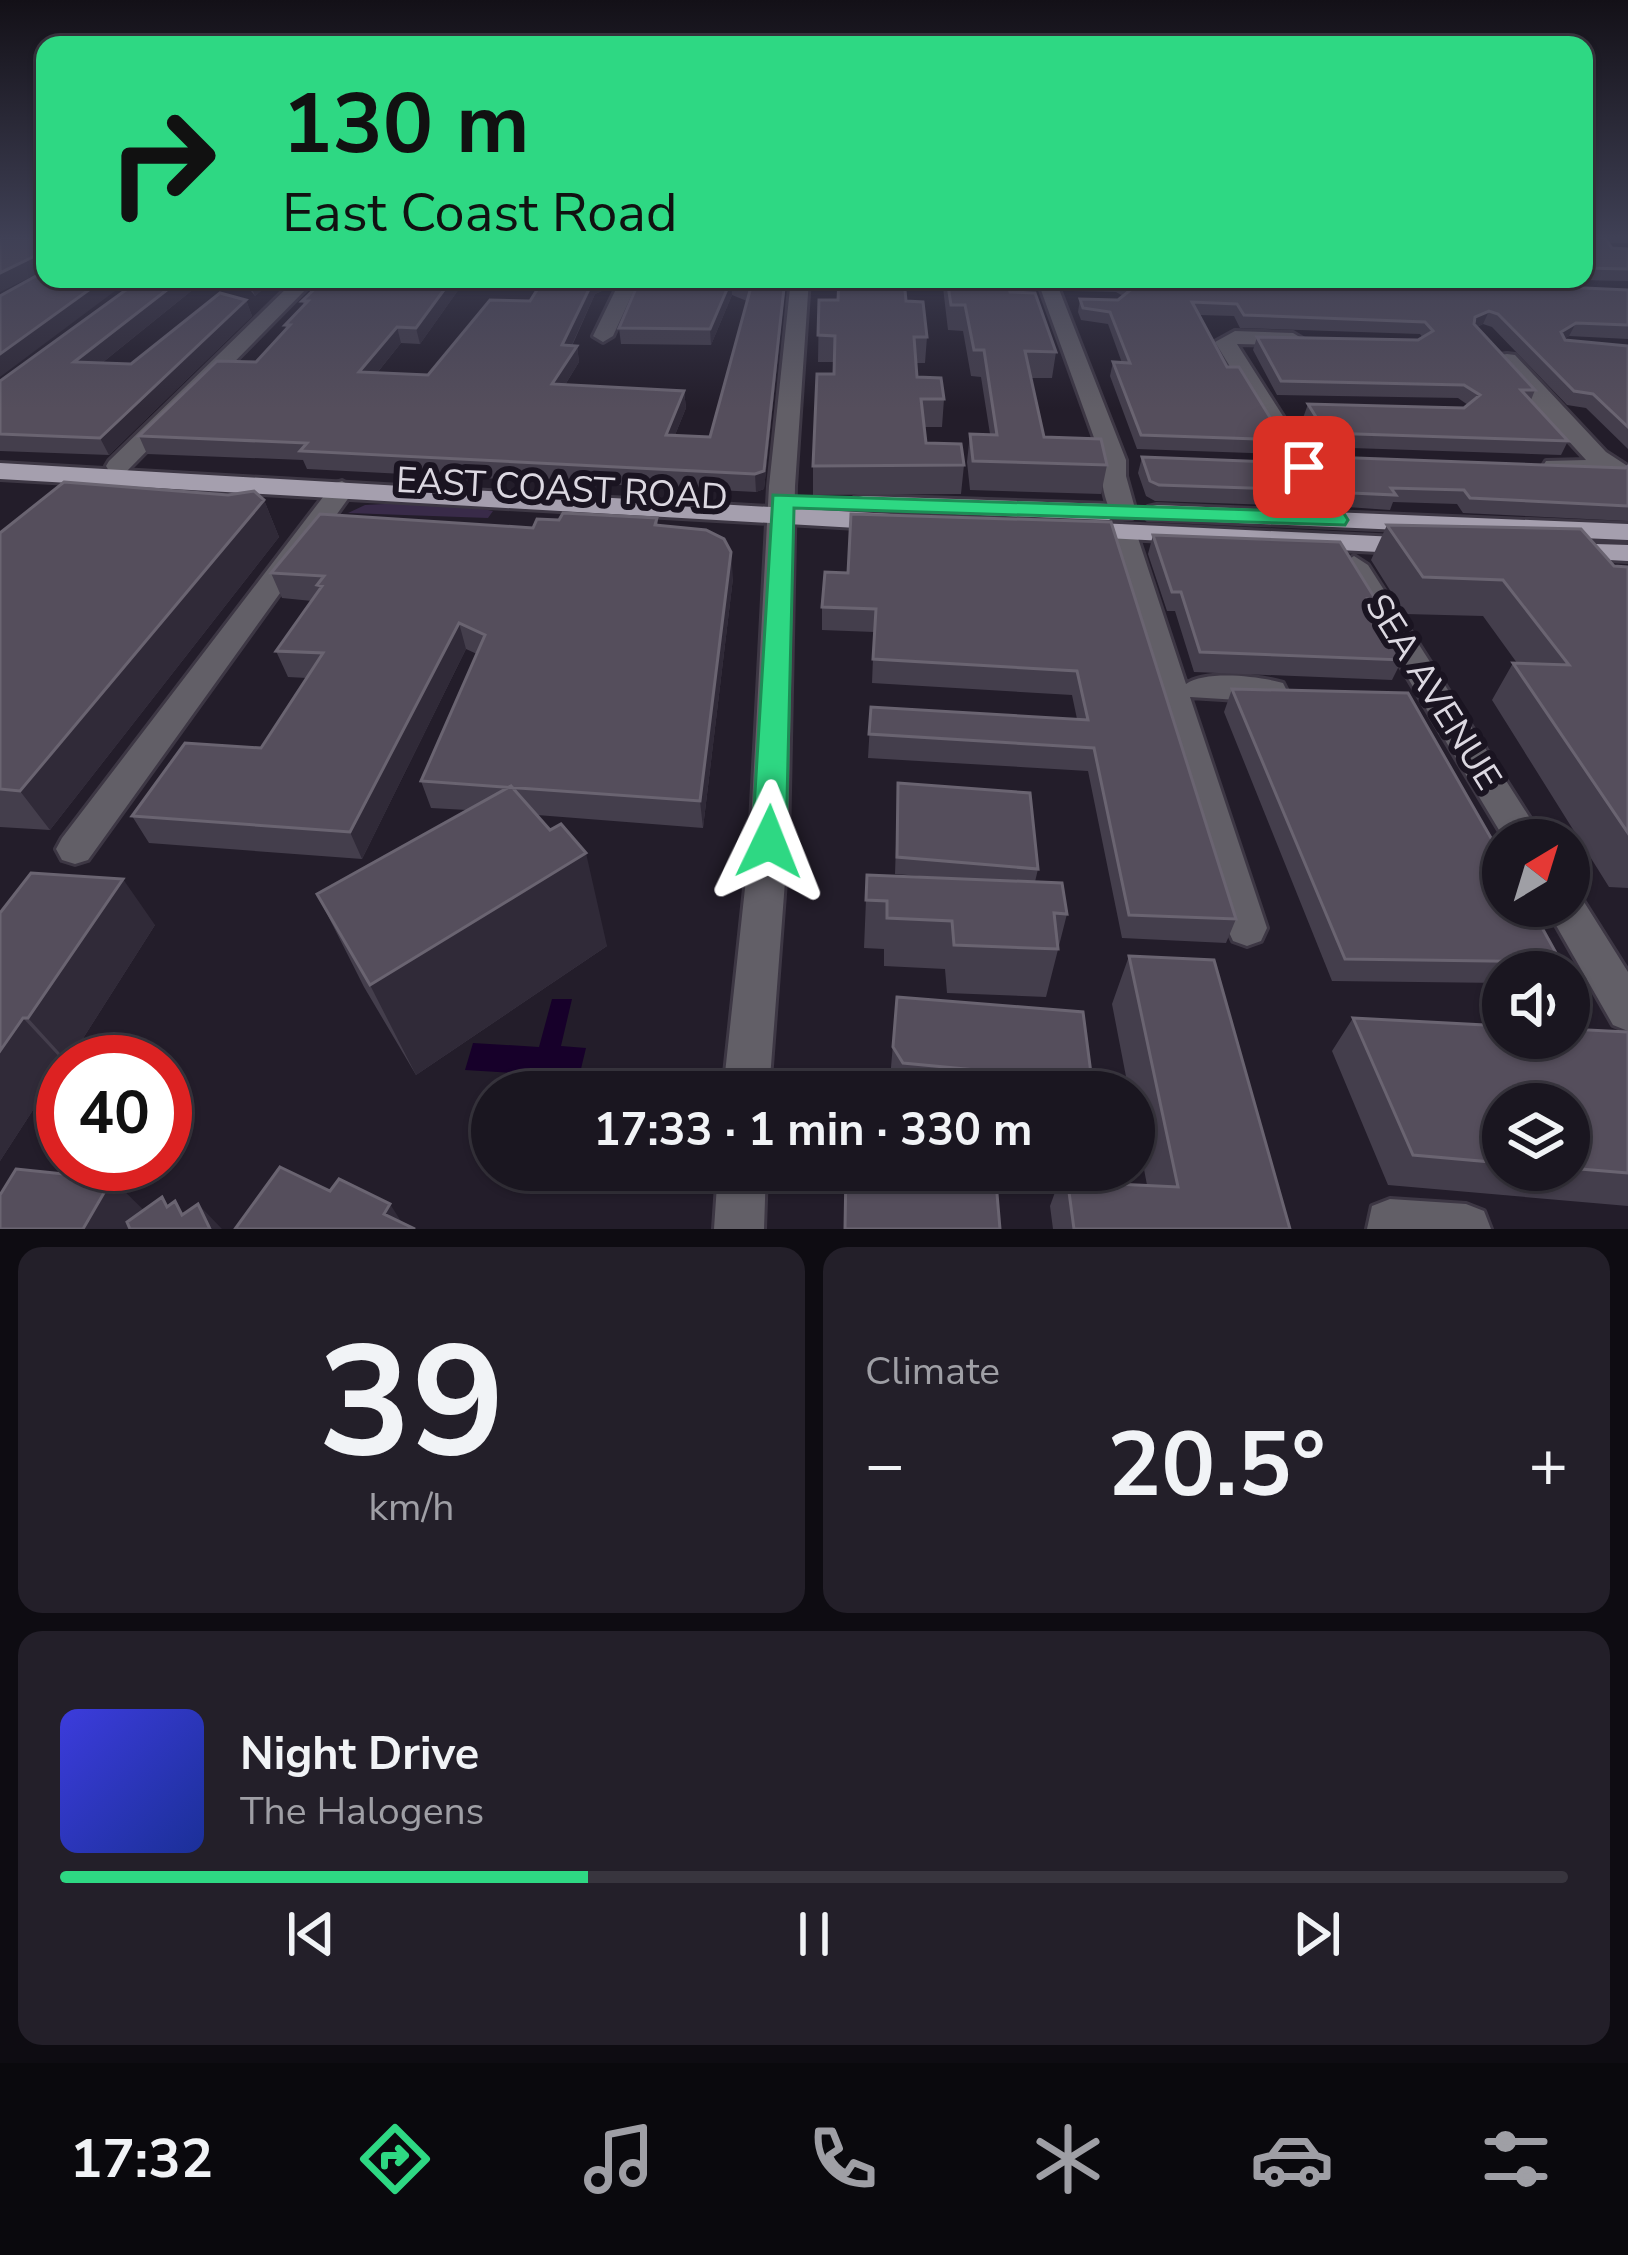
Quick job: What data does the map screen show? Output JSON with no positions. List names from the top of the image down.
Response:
{
  "streets": {
    "main road": ["EAST COAST ROAD"],
    "street": ["SEA AVENUE"]
  },
  "crossings": [
    ["EAST COAST ROAD", "SEA AVENUE"]
  ],
  "north": "top right",
  "page": {
    "turn": ["130 m", "East Coast Road"],
    "limit": "40",
    "trip": "17:33 · 1 min · 330 m",
    "tile": [
      ["39", "km/h"],
      "Climate"
    ],
    "heat": ["−", "20.5°", "+"],
    "song": ["Night Drive", "The Halogens"],
    "tabs": "17:32"
  }
}
